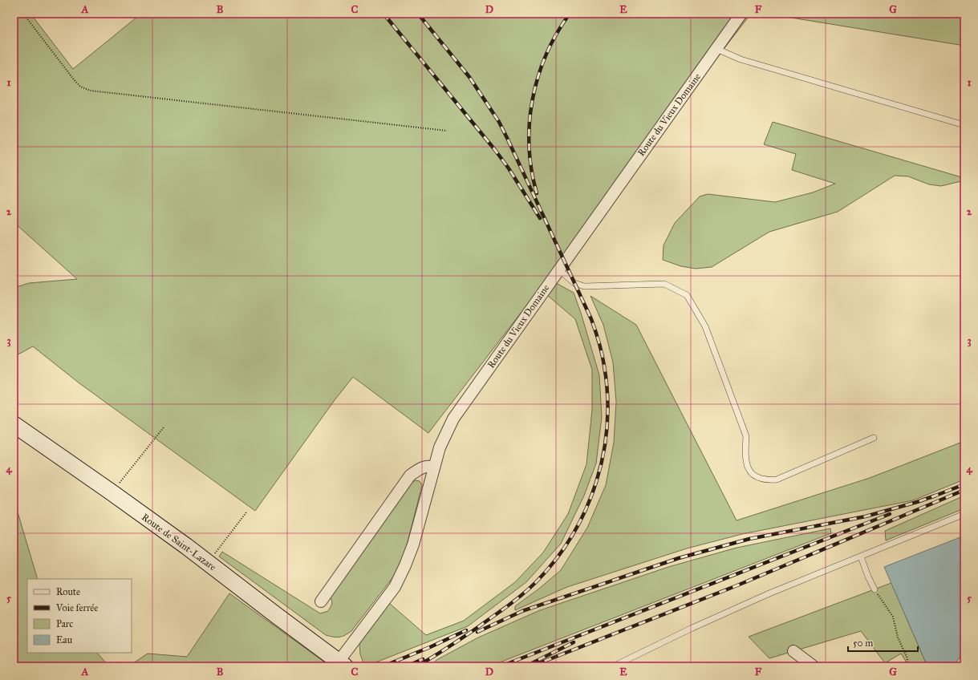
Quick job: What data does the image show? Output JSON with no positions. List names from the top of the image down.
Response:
{
  "streets": {
    "main road": ["Route de Saint-Lazare"],
    "street": ["Route du Vieux Domaine"]
  },
  "crossings": [
    ["Route du Vieux Domaine", "Route de Saint-Lazare"]
  ],
  "legend": [
    "Route",
    "Voie ferrée",
    "Parc",
    "Eau"
  ],
  "scale_bar": "50 m",
  "grid": {
    "columns": [
      "A",
      "B",
      "C",
      "D",
      "E",
      "F",
      "G"
    ],
    "rows": [
      "1",
      "2",
      "3",
      "4",
      "5"
    ]
  }
}
